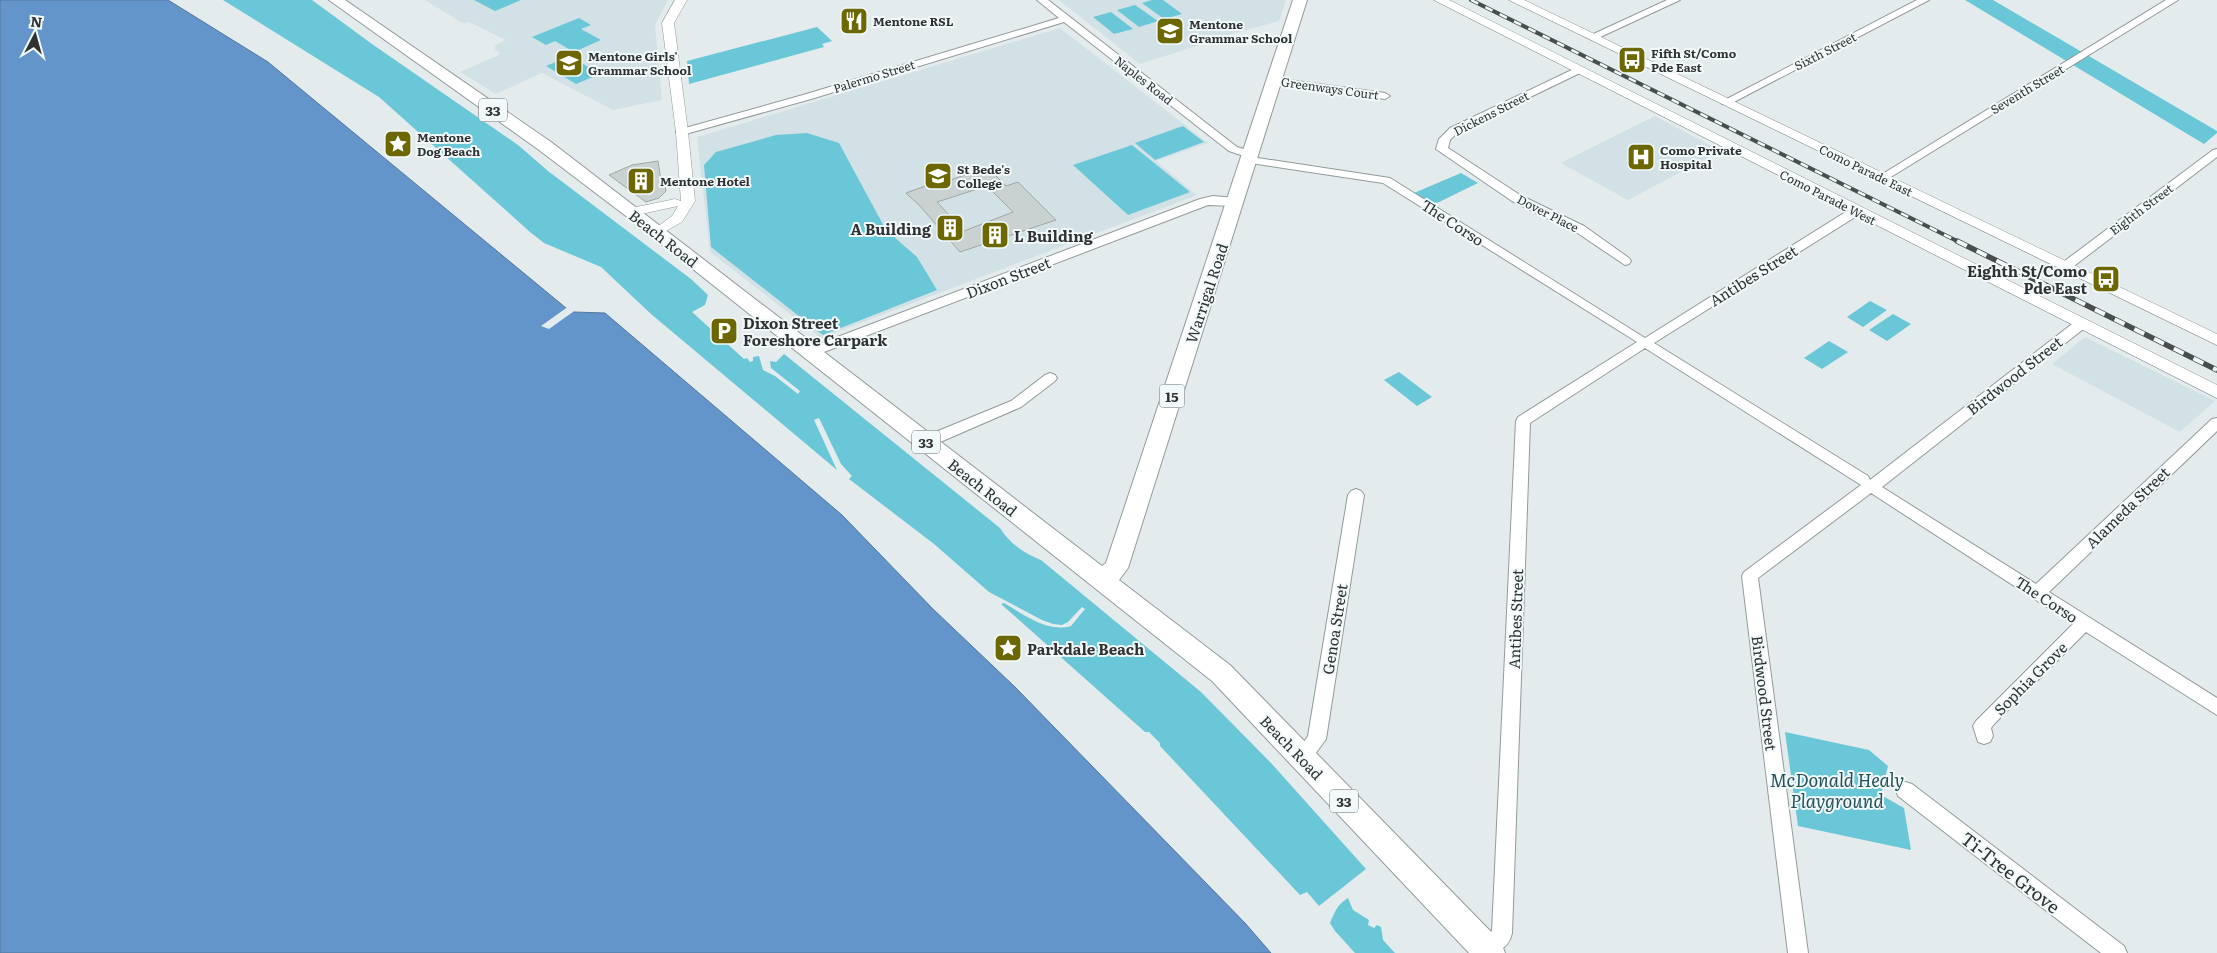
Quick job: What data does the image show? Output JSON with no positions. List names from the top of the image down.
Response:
{
  "streets": {
    "main road": [
      "33",
      "Beach Road",
      "Warrigal Road",
      "15"
    ],
    "street": [
      "Sixth Street",
      "Palermo Street",
      "Naples Road",
      "Greenways Court",
      "Seventh Street",
      "Dickens Street",
      "Como Parade East",
      "Como Parade West",
      "Eighth Street",
      "Dover Place",
      "The Corso",
      "Antibes Street",
      "Dixon Street",
      "Birdwood Street",
      "Alameda Street",
      "Genoa Street",
      "Sophia Grove",
      "Ti-Tree Grove"
    ]
  },
  "crossings": [
    ["Sixth Street", "Como Parade East"],
    ["Palermo Street", "Naples Road"],
    ["Naples Road", "The Corso"],
    ["Naples Road", "Warrigal Road"],
    ["Greenways Court", "Warrigal Road"],
    ["Seventh Street", "Como Parade East"],
    ["Dickens Street", "Como Parade West"],
    ["Dickens Street", "Dover Place"],
    ["Como Parade East", "Eighth Street"],
    ["Como Parade West", "Antibes Street"],
    ["Como Parade West", "Birdwood Street"],
    ["The Corso", "Antibes Street"],
    ["The Corso", "Warrigal Road"],
    ["The Corso", "Birdwood Street"],
    ["The Corso", "Alameda Street"],
    ["The Corso", "Sophia Grove"],
    ["Beach Road", "Antibes Street"],
    ["Beach Road", "Dixon Street"],
    ["Beach Road", "Warrigal Road"],
    ["Beach Road", "Genoa Street"],
    ["Dixon Street", "Warrigal Road"]
  ],
  "parks": ["McDonald Healy Playground"],
  "places": {
    "restaurant": ["Mentone RSL"],
    "school or university": ["Mentone Grammar School", "Mentone Girls' Grammar School", "St Bede's College"],
    "bus stop": ["Fifth St/Como Pde East", "Eighth St/Como Pde East"],
    "place": ["Mentone Dog Beach", "Parkdale Beach"],
    "hospital": ["Como Private Hospital"],
    "building": ["Mentone Hotel", "A Building", "L Building"],
    "parking": ["Dixon Street Foreshore Carpark"]
  },
  "north": "top"
}
